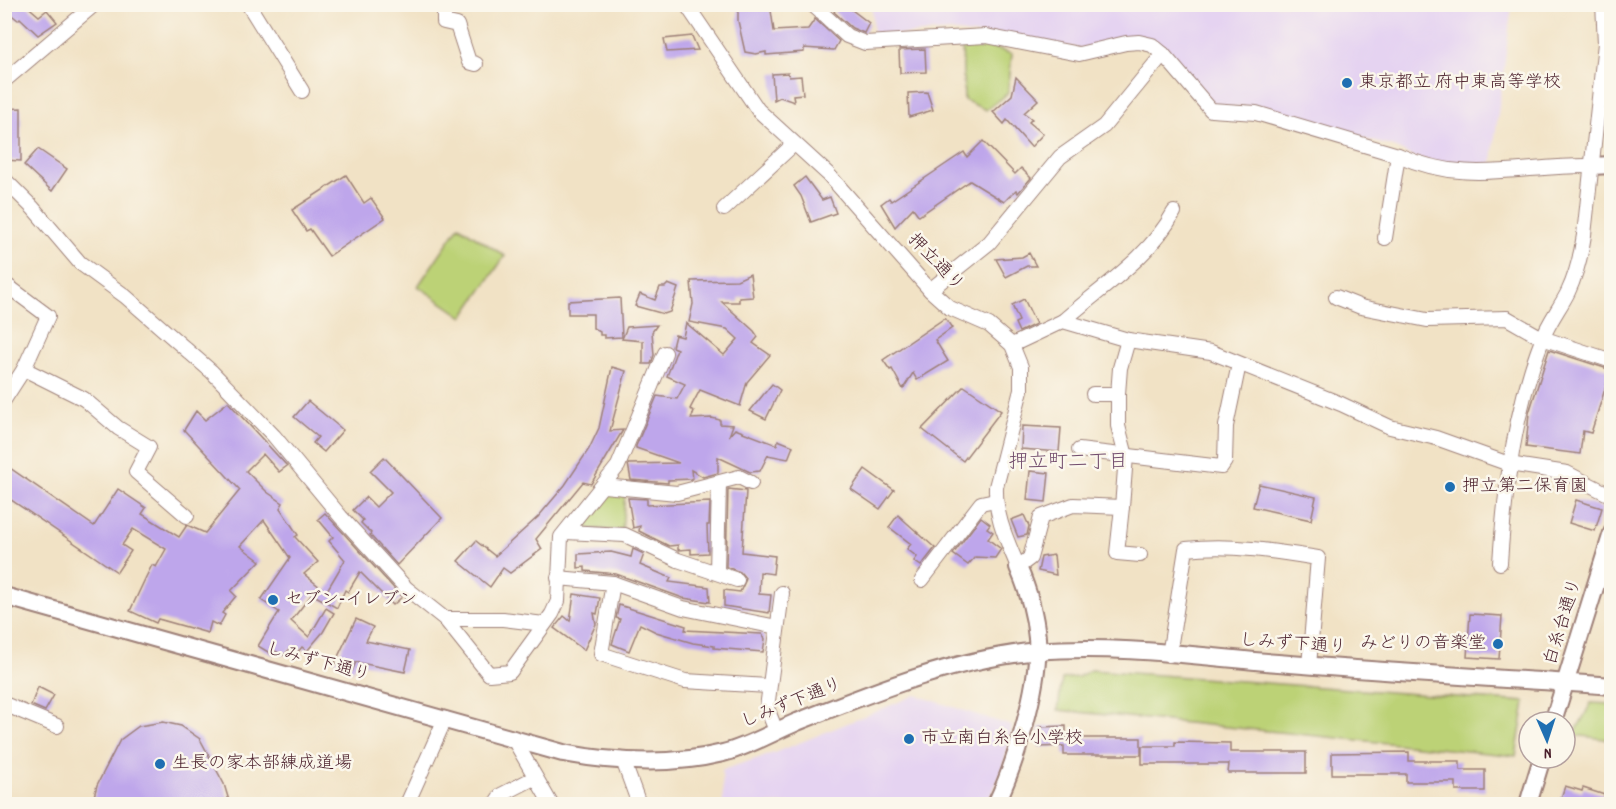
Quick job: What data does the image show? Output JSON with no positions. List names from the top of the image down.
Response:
{
  "streets": {
    "street": ["押立通り", "白糸台通り", "しみず下通り"]
  },
  "crossings": [
    ["白糸台通り", "しみず下通り"]
  ],
  "districts": ["押立町二丁目"],
  "places": [
    "東京都立 府中東高等学校",
    "押立第二保育園",
    "セブン-イレブン",
    "みどりの音楽堂",
    "市立南白糸台小学校",
    "生長の家本部練成道場"
  ],
  "north": "bottom"
}
